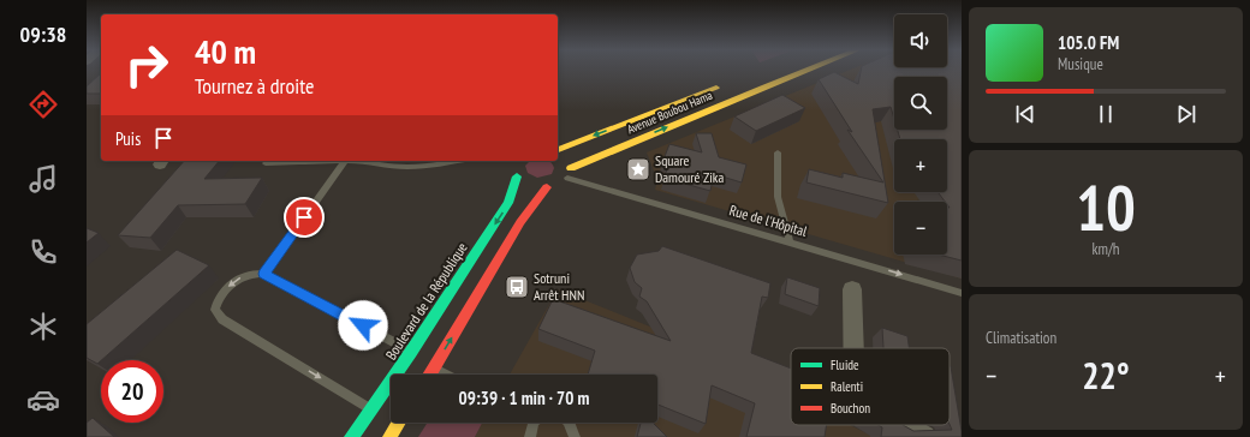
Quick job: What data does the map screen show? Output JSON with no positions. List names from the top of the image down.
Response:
{
  "streets": {
    "main road": ["Avenue Boubou Hama", "Boulevard de la République"],
    "lane": ["Rue de l'Hôpital"]
  },
  "crossings": [
    ["Avenue Boubou Hama", "Rue de l'Hôpital"],
    ["Avenue Boubou Hama", "Boulevard de la République"]
  ],
  "one_way": ["Rue de l'Hôpital"],
  "places": {
    "place": ["Square Damouré Zika"],
    "bus stop": ["Sotruni Arrêt HNN"]
  },
  "legend": ["Fluide", "Ralenti", "Bouchon"],
  "page": {
    "tabs": "09:38",
    "map_buttons": ["+", "−"],
    "turn": ["40 m", "Tournez à droite"],
    "song": ["105.0 FM", "Musique"],
    "then": "Puis",
    "tile": [
      ["10", "km/h"],
      "Climatisation"
    ],
    "heat": ["−", "22°", "+"],
    "limit": "20",
    "trip": "09:39 · 1 min · 70 m"
  }
}
